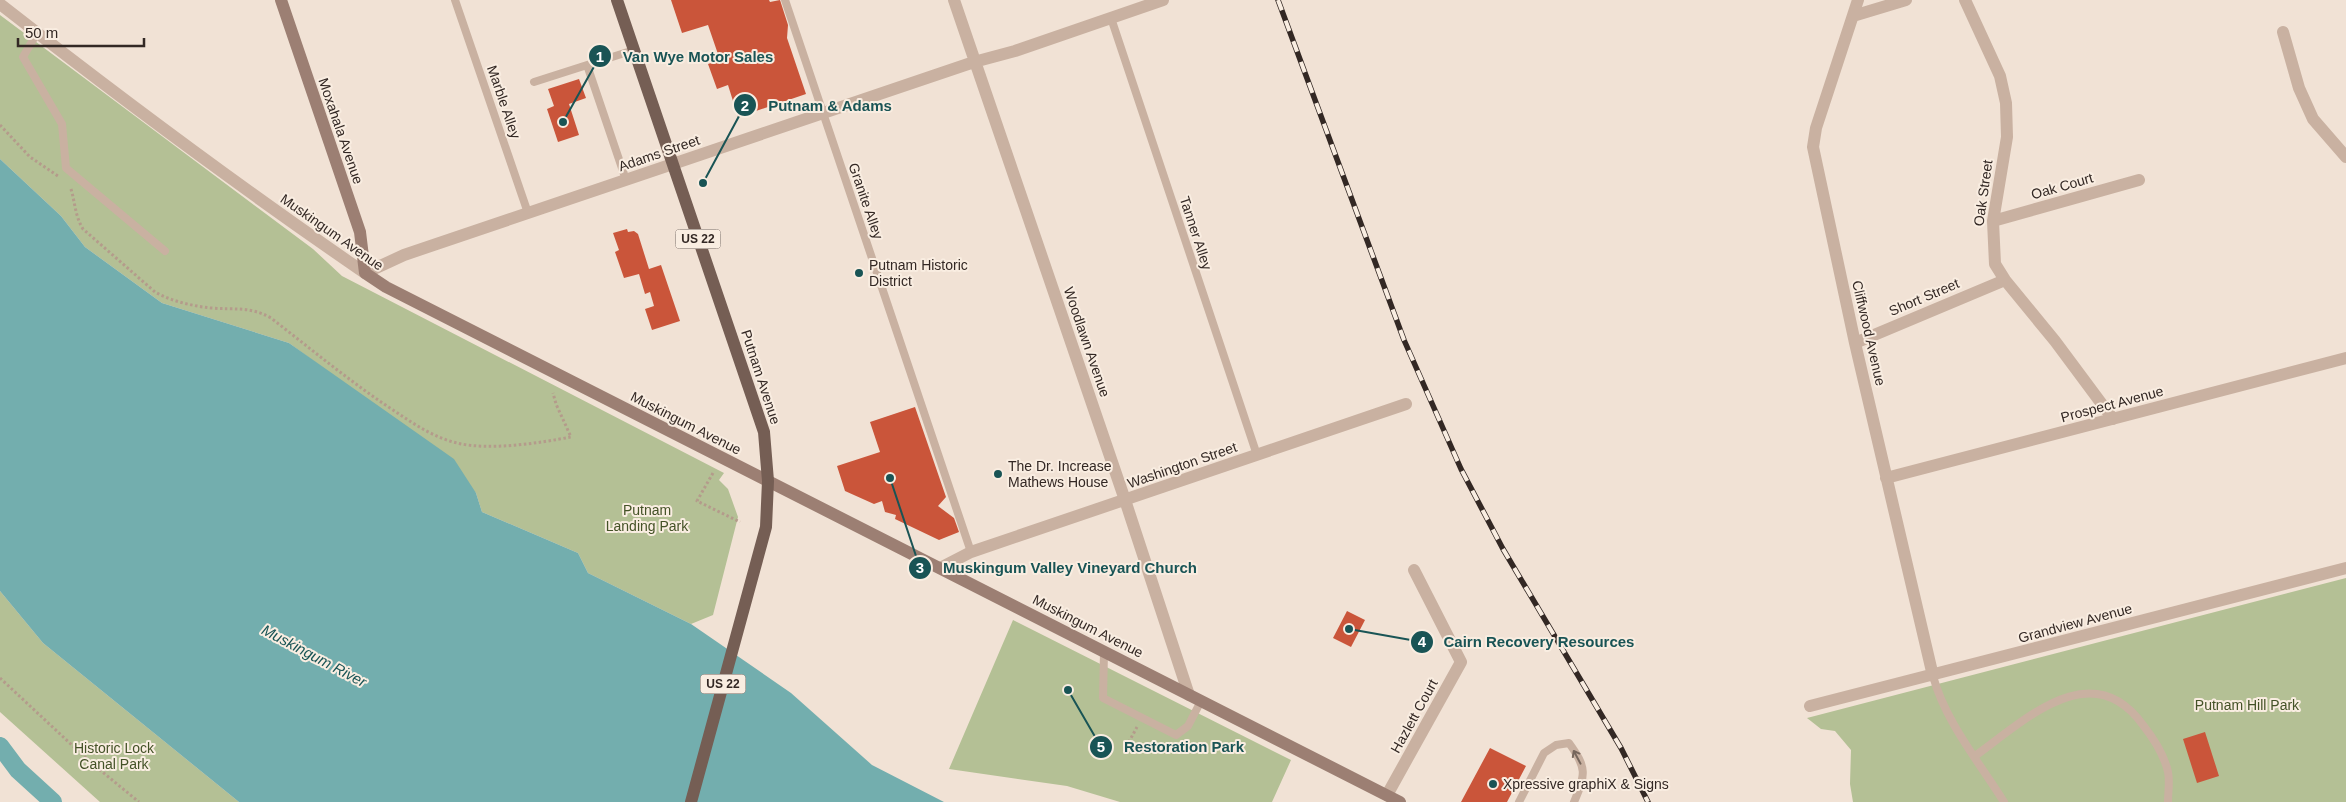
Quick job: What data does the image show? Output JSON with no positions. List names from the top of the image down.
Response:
{
  "streets": {
    "main road": ["US 22", "Putnam Avenue"],
    "street": [
      "Moxahala Avenue",
      "Adams Street",
      "Oak Court",
      "Oak Street",
      "Muskingum Avenue",
      "Short Street",
      "Cliffwood Avenue",
      "Woodlawn Avenue",
      "Prospect Avenue",
      "Washington Street",
      "Grandview Avenue",
      "Hazlett Court"
    ],
    "lane": ["Marble Alley", "Granite Alley", "Tanner Alley"]
  },
  "crossings": [
    ["Marble Alley", "Adams Street"],
    ["Moxahala Avenue", "Adams Street"],
    ["Moxahala Avenue", "Muskingum Avenue"],
    ["Adams Street", "Granite Alley"],
    ["Adams Street", "Muskingum Avenue"],
    ["Adams Street", "Tanner Alley"],
    ["Adams Street", "Woodlawn Avenue"],
    ["Adams Street", "Putnam Avenue"],
    ["Oak Court", "Oak Street"],
    ["Oak Street", "Short Street"],
    ["Oak Street", "Prospect Avenue"],
    ["Granite Alley", "Washington Street"],
    ["Muskingum Avenue", "Woodlawn Avenue"],
    ["Muskingum Avenue", "Putnam Avenue"],
    ["Muskingum Avenue", "Washington Street"],
    ["Muskingum Avenue", "Hazlett Court"],
    ["Tanner Alley", "Washington Street"],
    ["Short Street", "Cliffwood Avenue"],
    ["Cliffwood Avenue", "Prospect Avenue"],
    ["Cliffwood Avenue", "Grandview Avenue"],
    ["Woodlawn Avenue", "Washington Street"]
  ],
  "water": ["Muskingum River"],
  "parks": ["Putnam Landing Park", "Putnam Hill Park", "Historic Lock Canal Park"],
  "places": [
    "Van Wye Motor Sales",
    "Putnam & Adams",
    "Putnam Historic District",
    "The Dr. Increase Mathews House",
    "Muskingum Valley Vineyard Church",
    "Cairn Recovery Resources",
    "Restoration Park",
    "Xpressive graphiX & Signs"
  ],
  "scale_bar": "50 m"
}
